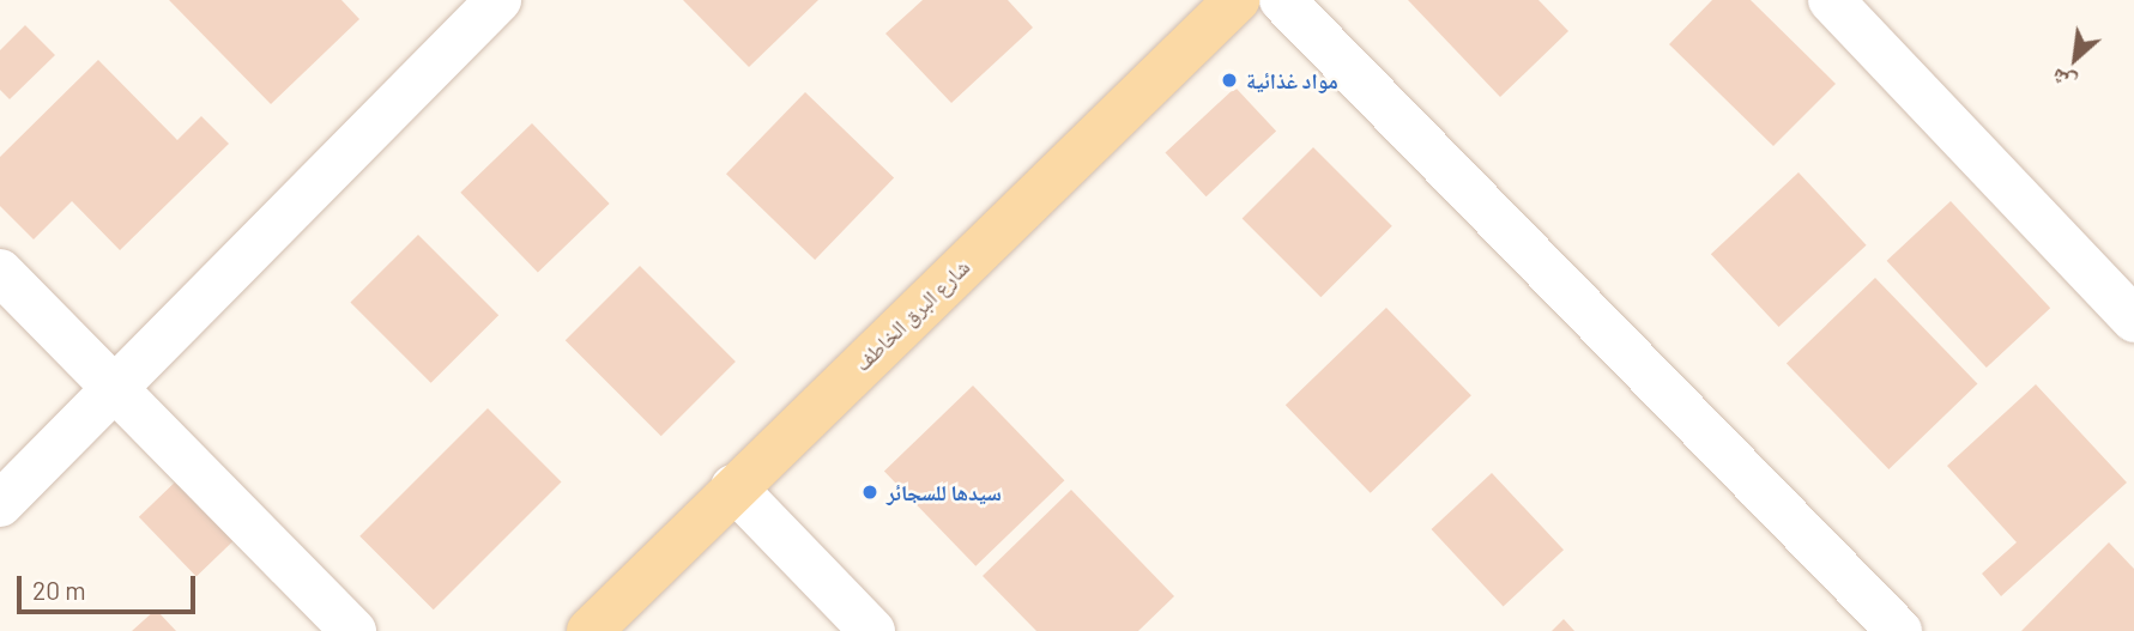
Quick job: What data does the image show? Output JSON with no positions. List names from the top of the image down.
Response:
{
  "streets": {
    "main road": ["شارع البرق الخاطف"]
  },
  "places": ["مواد غذائية", "سيدها للسجائر"],
  "scale_bar": "20 m",
  "north": "bottom left"
}
